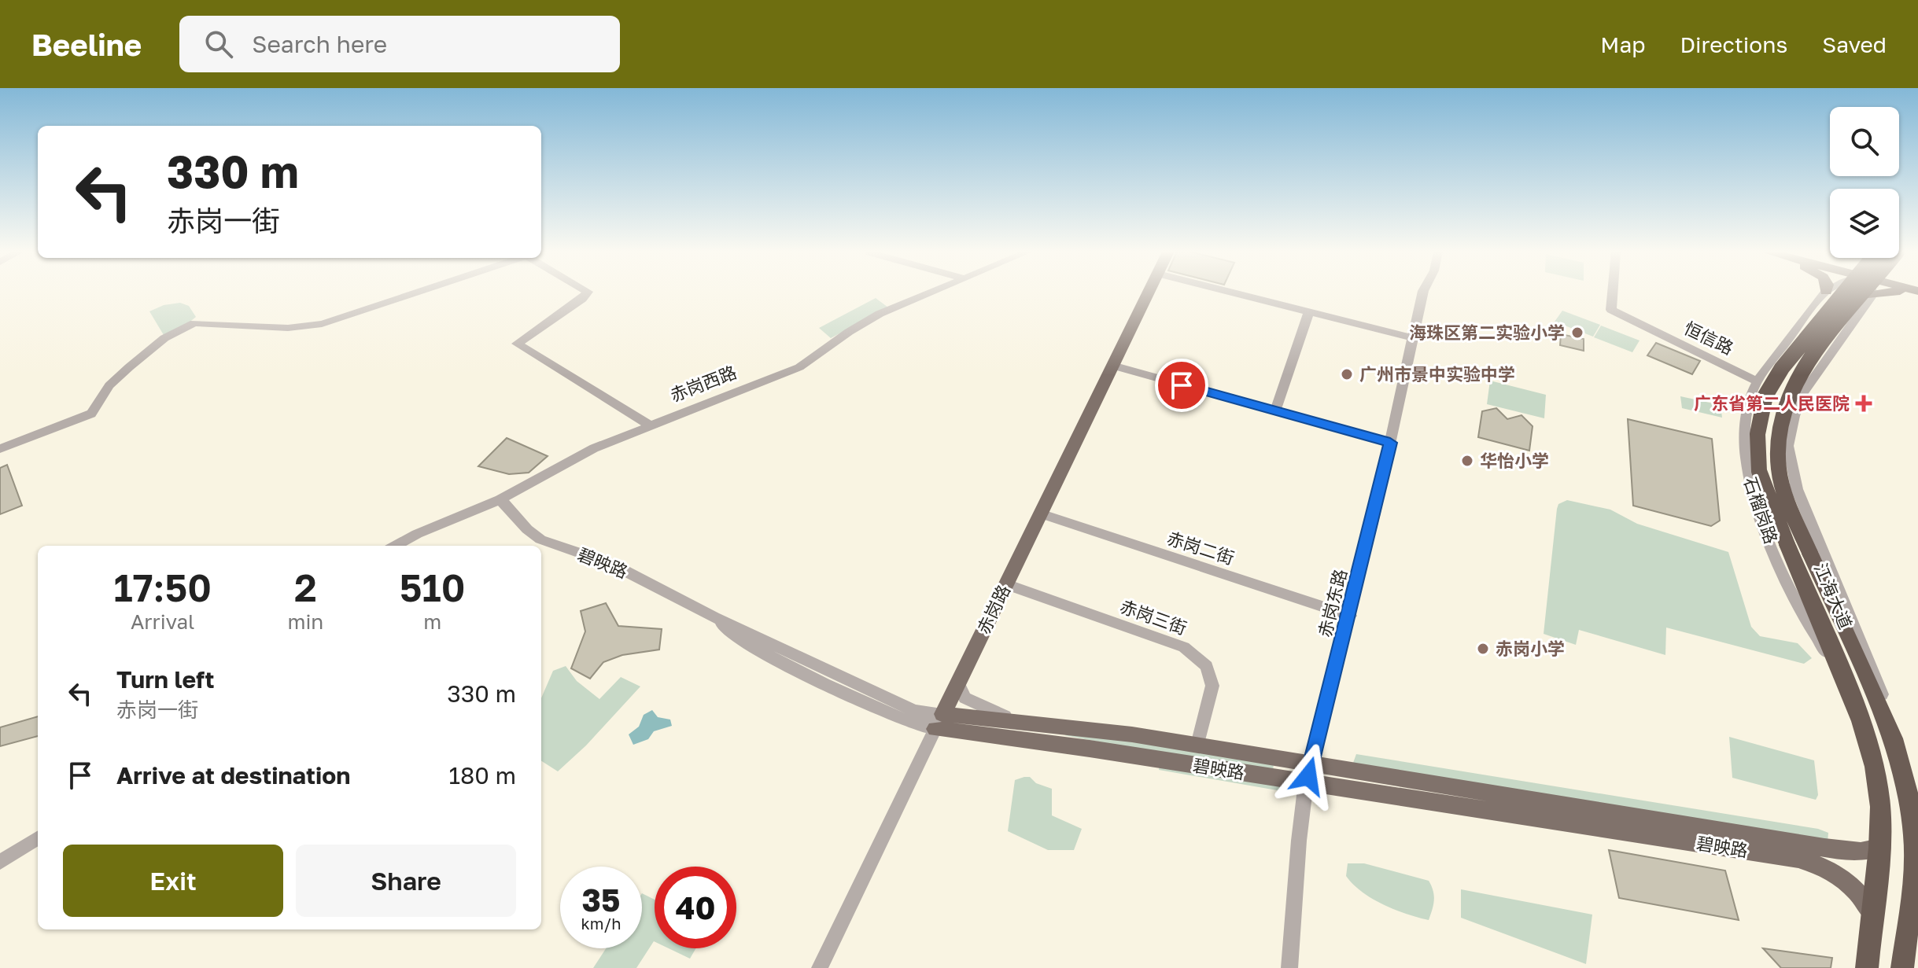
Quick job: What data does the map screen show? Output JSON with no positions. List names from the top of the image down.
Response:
{
  "streets": {
    "highway": ["江海大道"],
    "main road": ["碧映路", "赤岗路"],
    "street": [
      "恒信路",
      "赤岗西路",
      "石榴岗路",
      "赤岗二街",
      "赤岗东路",
      "赤岗三街"
    ]
  },
  "crossings": [
    ["恒信路", "石榴岗路"],
    ["赤岗西路", "碧映路"],
    ["石榴岗路", "江海大道"],
    ["赤岗二街", "赤岗东路"],
    ["赤岗二街", "赤岗路"],
    ["碧映路", "江海大道"],
    ["碧映路", "赤岗东路"],
    ["碧映路", "赤岗路"],
    ["碧映路", "赤岗三街"],
    ["赤岗路", "赤岗三街"]
  ],
  "places": {
    "other": [
      "海珠区第二实验小学",
      "广州市景中实验中学",
      "华怡小学",
      "赤岗小学"
    ],
    "health": ["广东省第二人民医院"]
  },
  "page": {
    "header": "Beeline",
    "search": "Search here",
    "nav": ["Map", "Directions", "Saved"],
    "turn": ["330 m", "赤岗一街"],
    "eta": [
      "17:50",
      "Arrival",
      "2",
      "min",
      "510",
      "m"
    ],
    "list": [
      {
        "name": "Turn left",
        "note": "赤岗一街",
        "value": "330 m"
      },
      {
        "name": "Arrive at destination",
        "value": "180 m"
      }
    ],
    "buttons": ["Exit", "Share"],
    "speed": "35 km/h",
    "limit": "40"
  }
}
